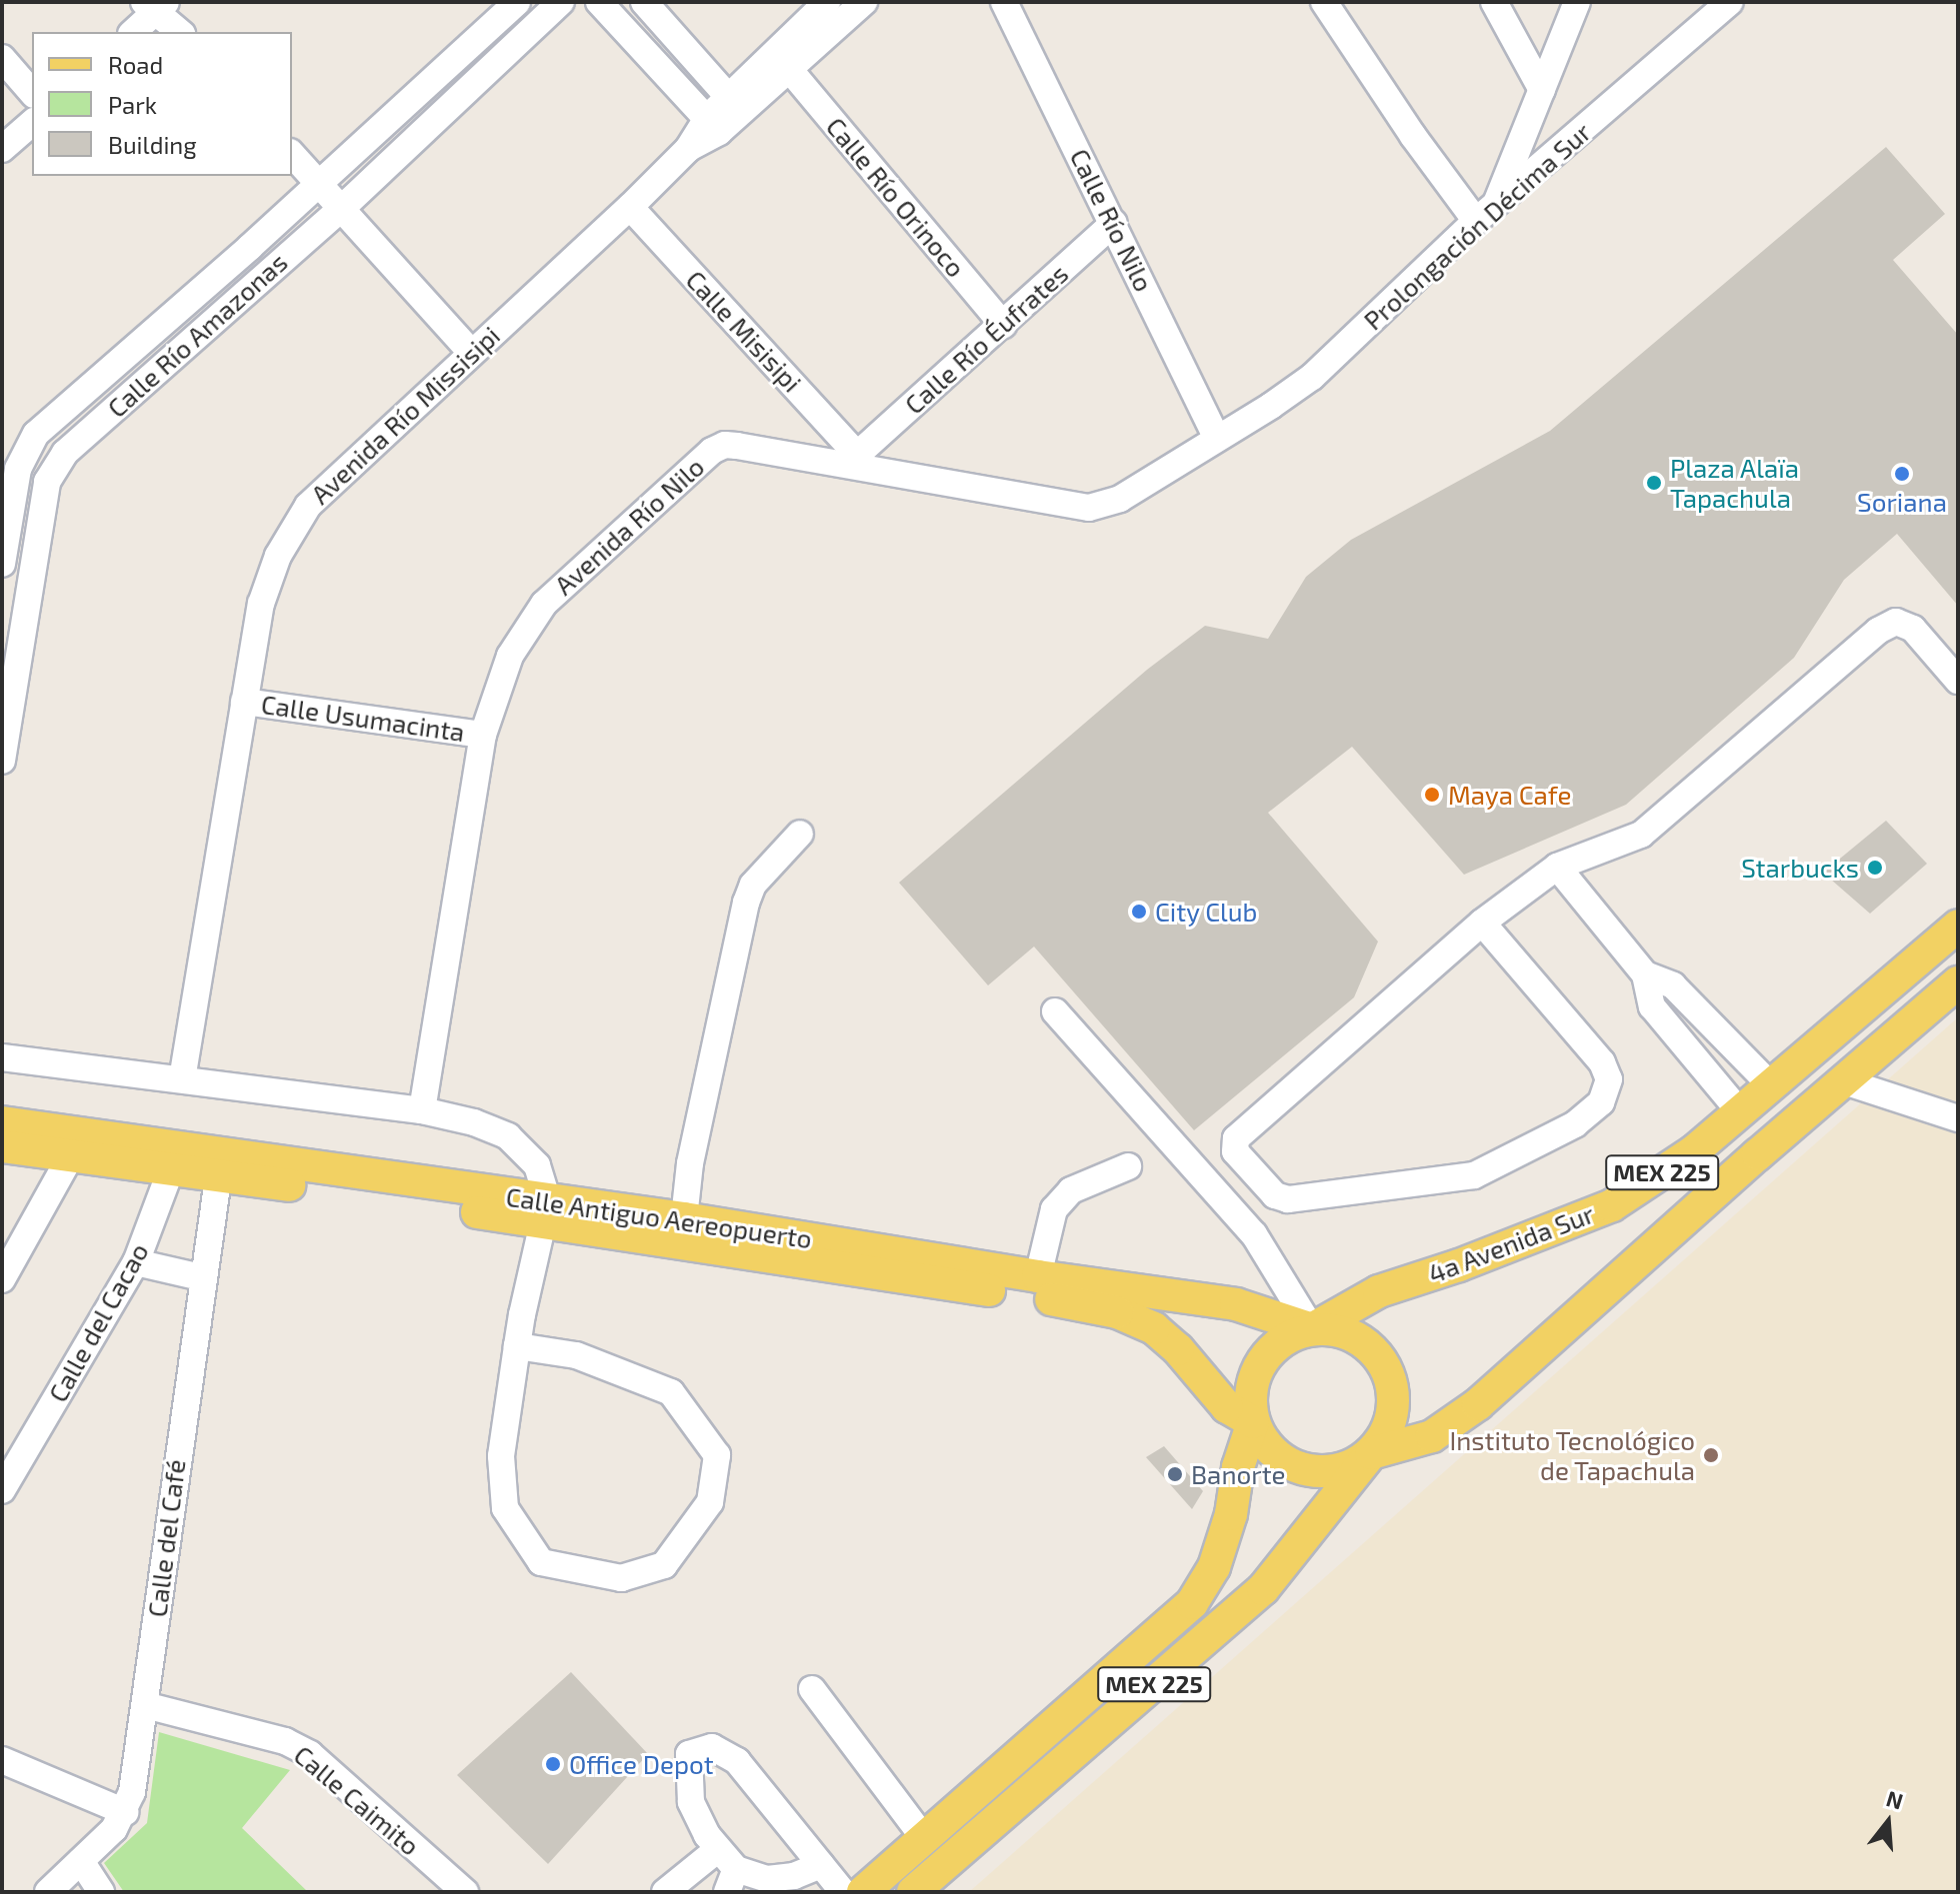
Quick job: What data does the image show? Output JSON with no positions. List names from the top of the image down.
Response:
{
  "streets": {
    "main road": ["MEX 225", "Calle Antiguo Aereopuerto", "4a Avenida Sur"],
    "street": [
      "Calle Río Orinoco",
      "Calle Río Nilo",
      "Prolongación Décima Sur",
      "Calle Misisipi",
      "Calle Río Amazonas",
      "Calle Río Éufrates",
      "Avenida Río Missisipi",
      "Avenida Río Nilo",
      "Calle Usumacinta",
      "Calle del Cacao",
      "Calle del Café",
      "Calle Caimito"
    ]
  },
  "crossings": [
    ["Calle Río Orinoco", "Calle Río Éufrates"],
    ["Calle Río Nilo", "Prolongación Décima Sur"],
    ["Calle Río Nilo", "Calle Río Éufrates"],
    ["Calle Río Nilo", "Avenida Río Nilo"],
    ["Prolongación Décima Sur", "Avenida Río Nilo"],
    ["Calle Misisipi", "Calle Río Éufrates"],
    ["Calle Misisipi", "Avenida Río Missisipi"],
    ["Calle Misisipi", "Avenida Río Nilo"],
    ["Calle Río Éufrates", "Avenida Río Nilo"],
    ["Avenida Río Missisipi", "Calle Usumacinta"],
    ["Avenida Río Nilo", "Calle Usumacinta"],
    ["MEX 225", "Calle Antiguo Aereopuerto"],
    ["MEX 225", "4a Avenida Sur"],
    ["Calle Antiguo Aereopuerto", "4a Avenida Sur"],
    ["Calle Antiguo Aereopuerto", "Calle del Cacao"],
    ["Calle Antiguo Aereopuerto", "Calle del Café"],
    ["Calle del Café", "Calle Caimito"]
  ],
  "places": [
    "Soriana",
    "Plaza Alaïa Tapachula",
    "Maya Cafe",
    "Starbucks",
    "City Club",
    "Instituto Tecnológico de Tapachula",
    "Banorte",
    "Office Depot"
  ],
  "legend": ["Road", "Park", "Building"],
  "north": "top"
}
